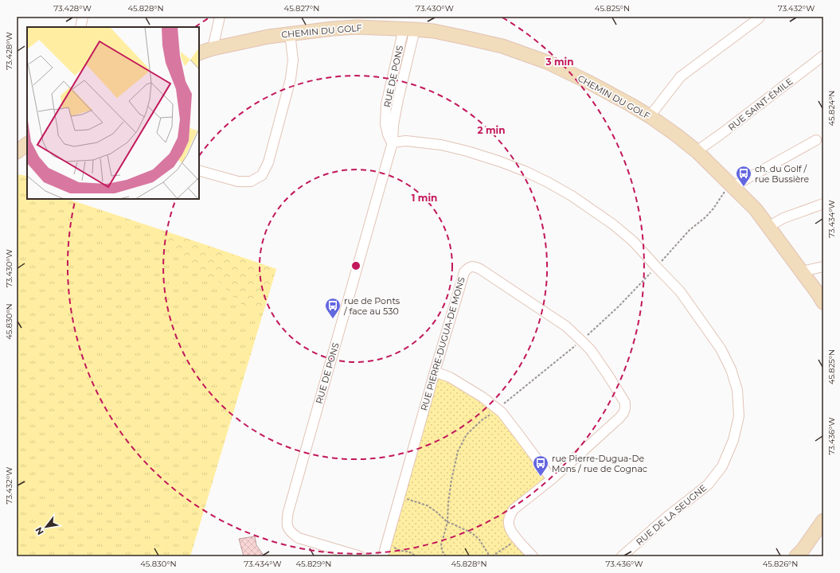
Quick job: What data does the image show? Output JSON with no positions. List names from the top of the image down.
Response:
{
  "streets": {
    "street": [
      "CHEMIN DU GOLF",
      "RUE DE PONS",
      "RUE SAINT-ÉMILE",
      "RUE PIERRE-DUGUA-DE MONS",
      "RUE DE LA SEUGNE"
    ]
  },
  "crossings": [
    ["CHEMIN DU GOLF", "RUE DE PONS"],
    ["CHEMIN DU GOLF", "RUE SAINT-ÉMILE"],
    ["RUE DE PONS", "RUE DE LA SEUGNE"]
  ],
  "places": {
    "bus stop": ["ch. du Golf / rue Bussière", "rue de Ponts / face au 530", "rue Pierre-Dugua-De Mons / rue de Cognac"]
  },
  "north": "bottom left",
  "coordinates": [
    "73.428°W",
    "45.828°N",
    "45.827°N",
    "73.430°W",
    "45.825°N",
    "73.432°W",
    "45.824°N",
    "73.434°W",
    "45.830°N",
    "73.436°W",
    "45.829°N",
    "45.826°N"
  ],
  "rings": ["3 min", "2 min", "1 min"]
}
